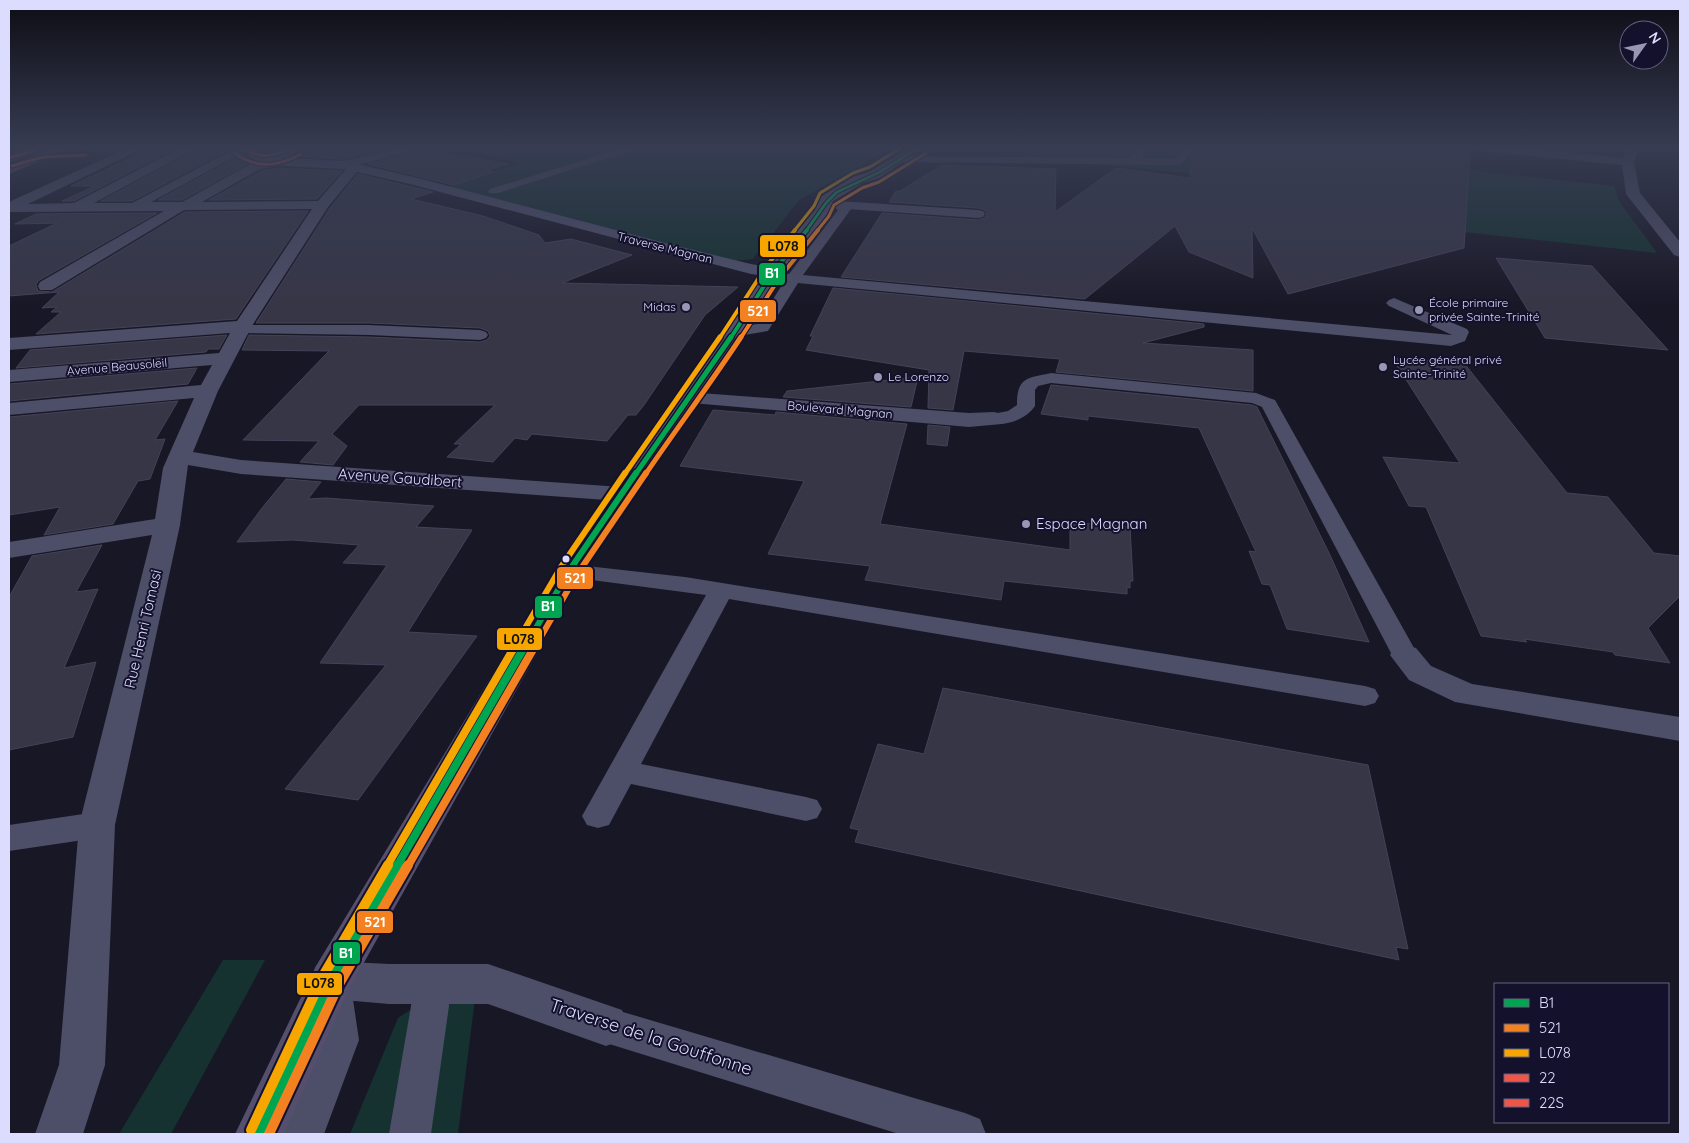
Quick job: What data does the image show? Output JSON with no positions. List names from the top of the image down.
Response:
{
  "streets": {
    "street": [
      "Traverse Magnan",
      "Avenue Beausoleil",
      "Boulevard Magnan",
      "Avenue Gaudibert",
      "Rue Henri Tomasi",
      "Traverse de la Gouffonne"
    ]
  },
  "crossings": [
    ["Avenue Beausoleil", "Rue Henri Tomasi"],
    ["Avenue Gaudibert", "Rue Henri Tomasi"]
  ],
  "places": [
    "Midas",
    "École primaire privée Sainte-Trinité",
    "Lycée général privé Sainte-Trinité",
    "Le Lorenzo",
    "Espace Magnan"
  ],
  "lines": ["transit line B1", "transit line 521", "transit line L078"],
  "legend": [
    "B1",
    "521",
    "L078",
    "22",
    "22S"
  ],
  "north": "top right"
}
